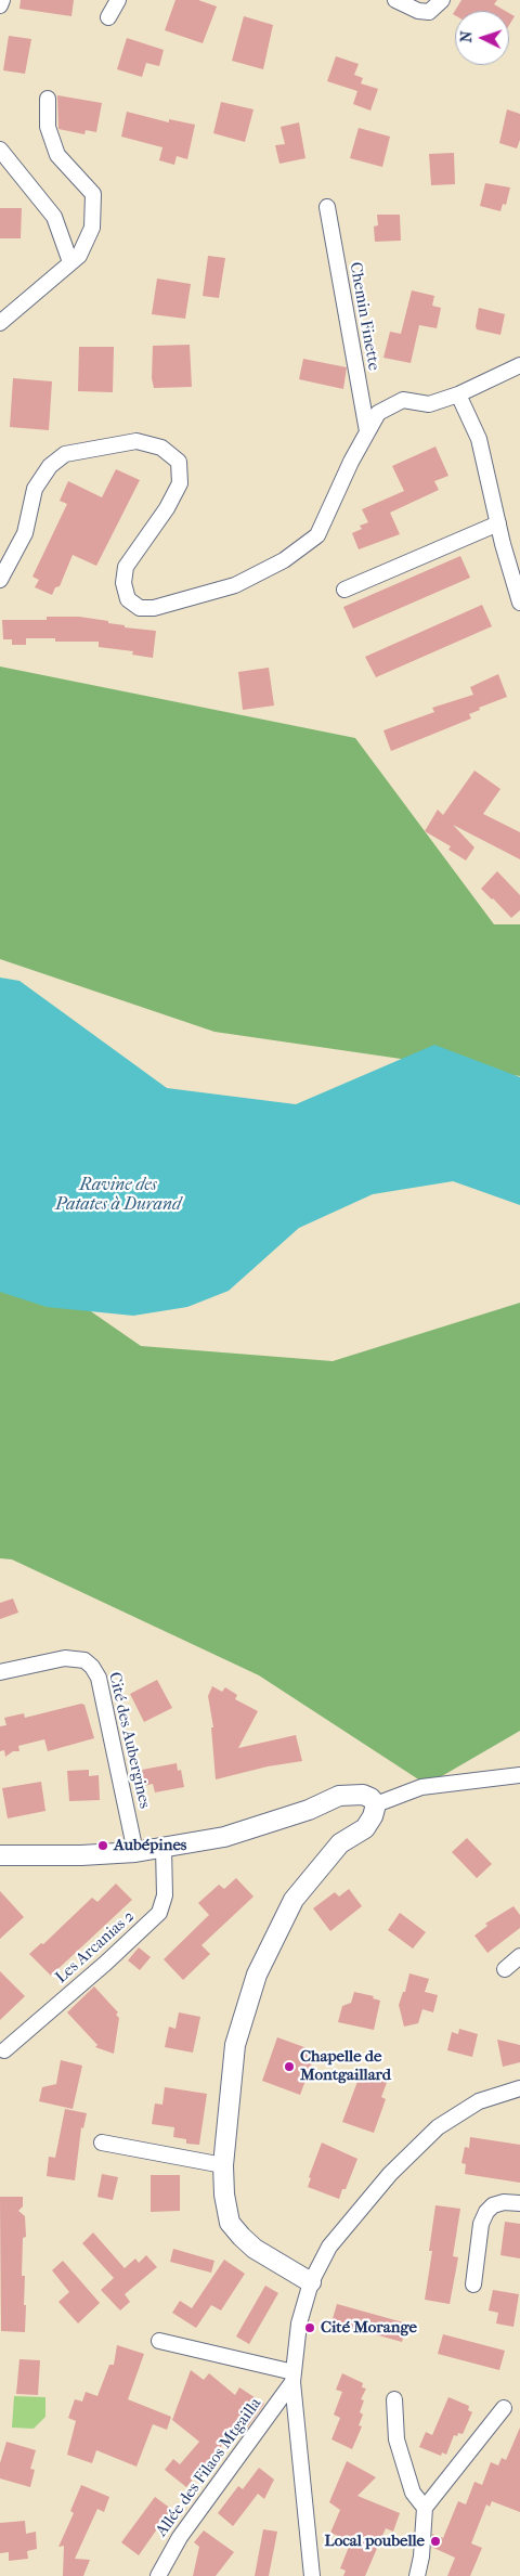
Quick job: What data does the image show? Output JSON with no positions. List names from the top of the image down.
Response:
{
  "streets": {
    "street": [
      "Chemin Finette",
      "Cité des Aubergines",
      "Les Arcanias 2",
      "Allée des Filaos Mtgailla"
    ]
  },
  "water": ["Ravine des Patates à Durand"],
  "places": [
    "Aubépines",
    "Chapelle de Montgaillard",
    "Cité Morange",
    "Local poubelle"
  ],
  "north": "left"
}
